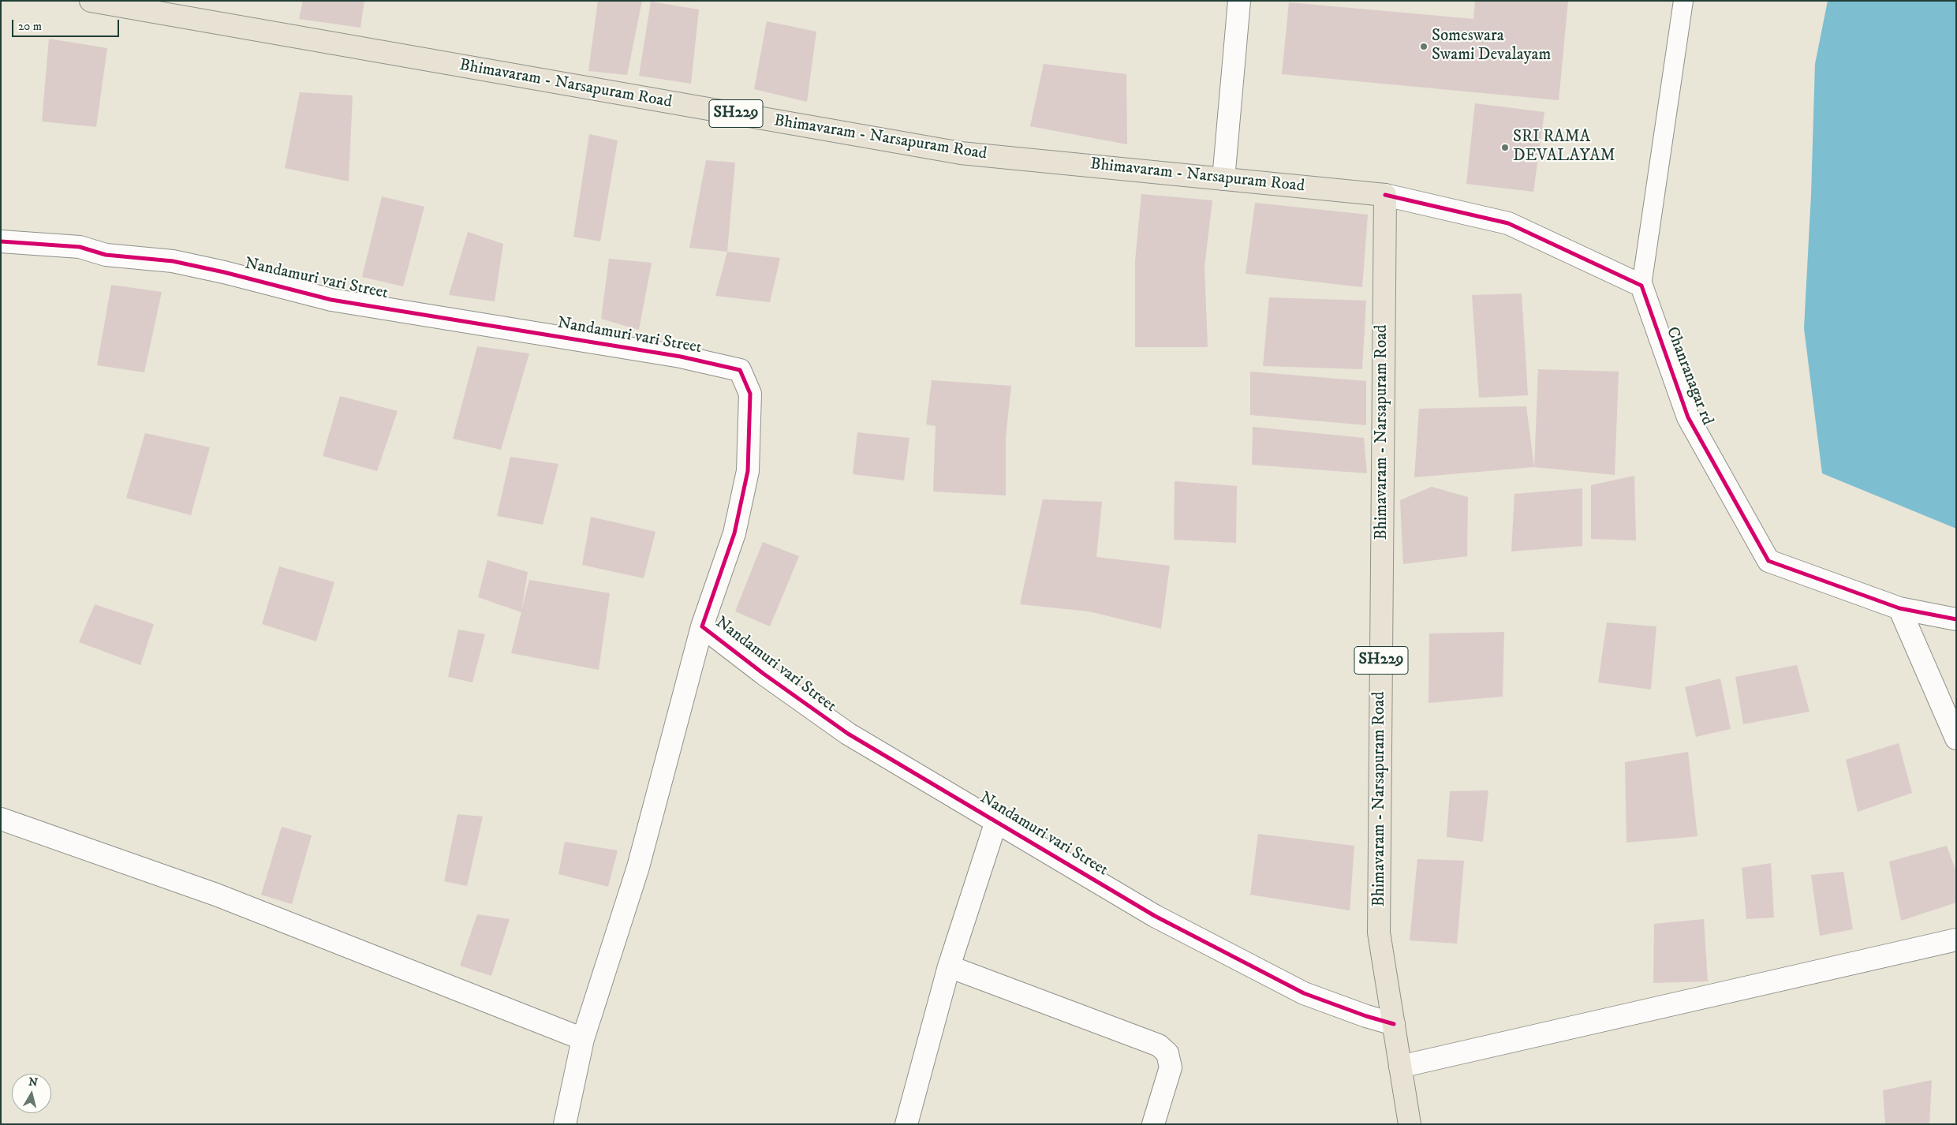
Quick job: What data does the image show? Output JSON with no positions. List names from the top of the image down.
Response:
{
  "streets": {
    "main road": ["Bhimavaram - Narsapuram Road", "SH229"],
    "street": ["Nandamuri vari Street", "Chanranagar rd"]
  },
  "crossings": [
    ["Bhimavaram - Narsapuram Road", "Nandamuri vari Street"]
  ],
  "places": ["Someswara Swami Devalayam", "SRI RAMA DEVALAYAM"],
  "scale_bar": "20 m",
  "north": "top"
}
